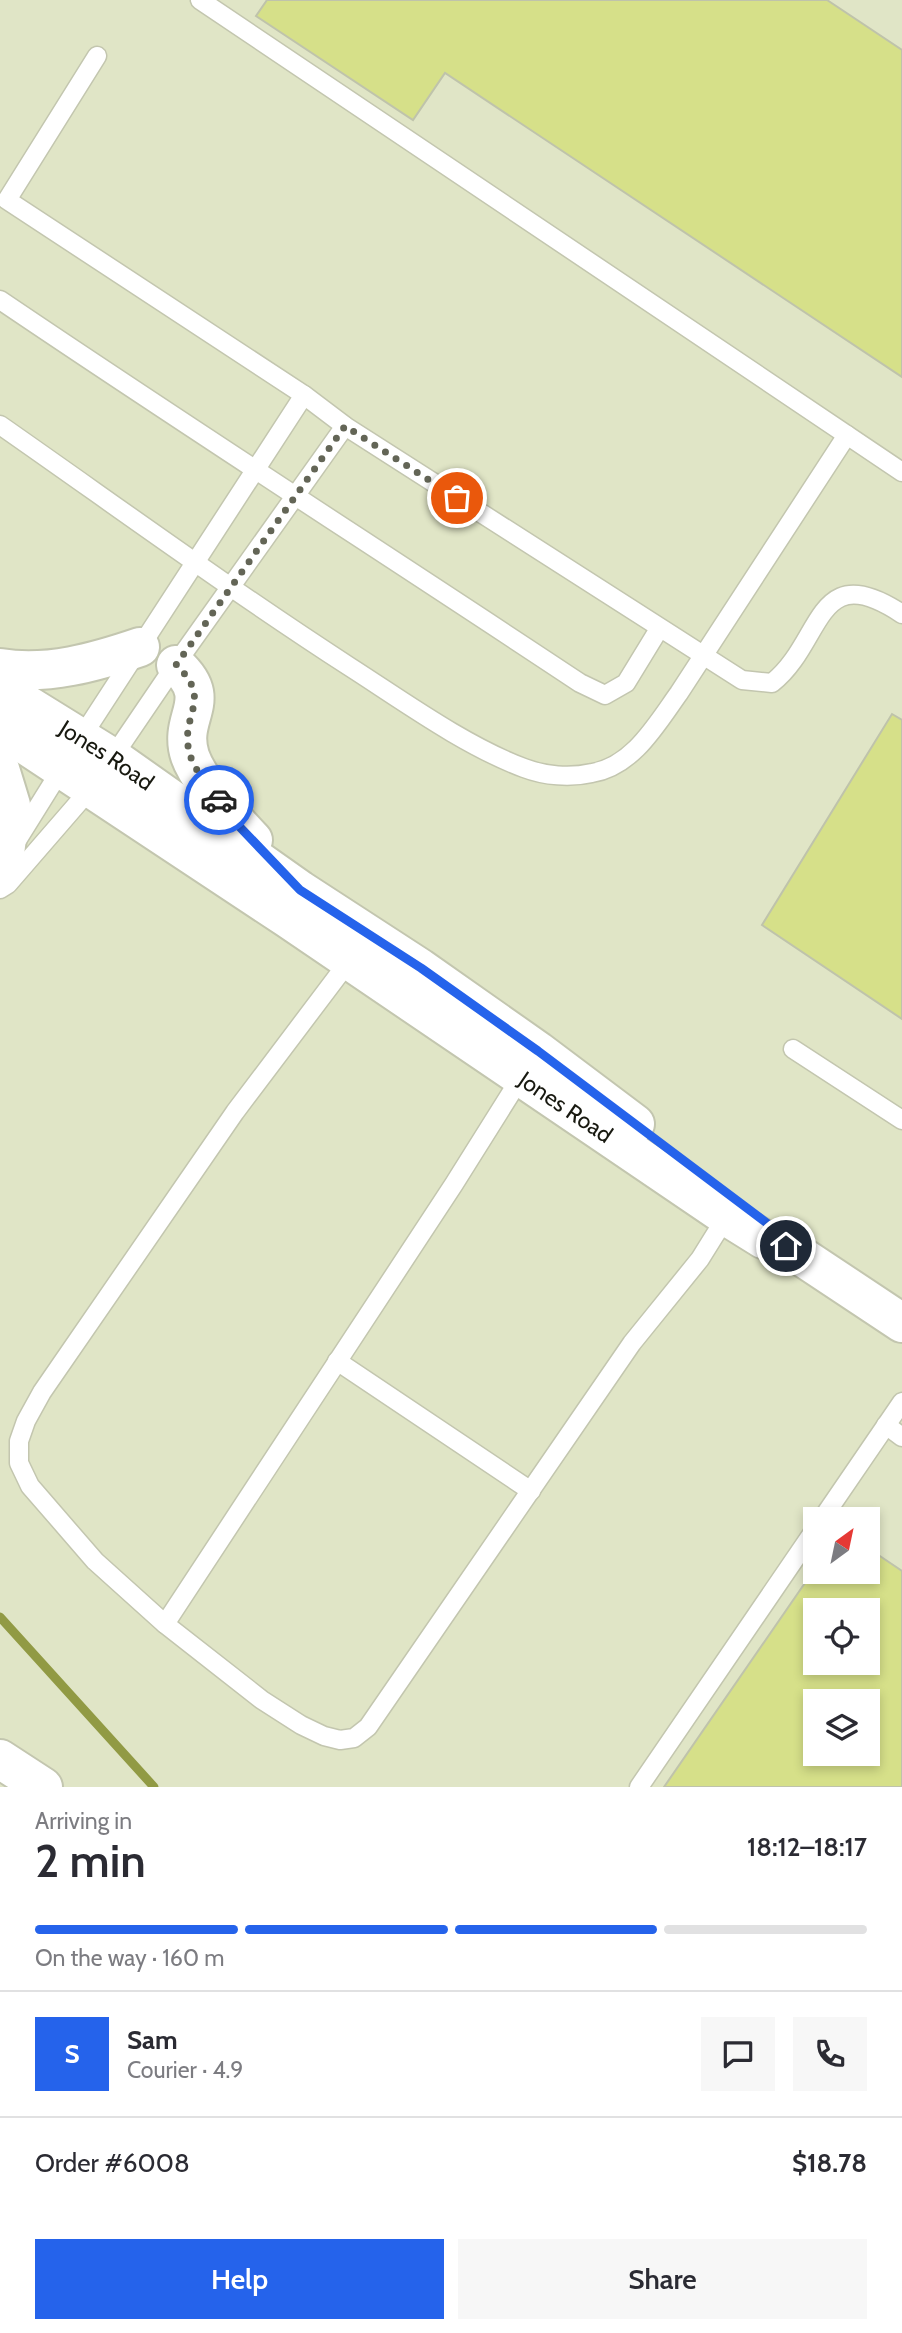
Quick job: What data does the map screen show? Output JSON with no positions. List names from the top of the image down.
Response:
{
  "streets": {
    "street": ["Jones Road"]
  },
  "north": "top right",
  "page": {
    "heading": ["2 min", "Arriving in", "18:12–18:17"],
    "panel": [
      "Sam",
      "Courier · 4.9",
      "Order #6008",
      "$18.78"
    ],
    "bar": "On the way · 160 m",
    "round": "S",
    "buttons": ["Help", "Share"]
  }
}
